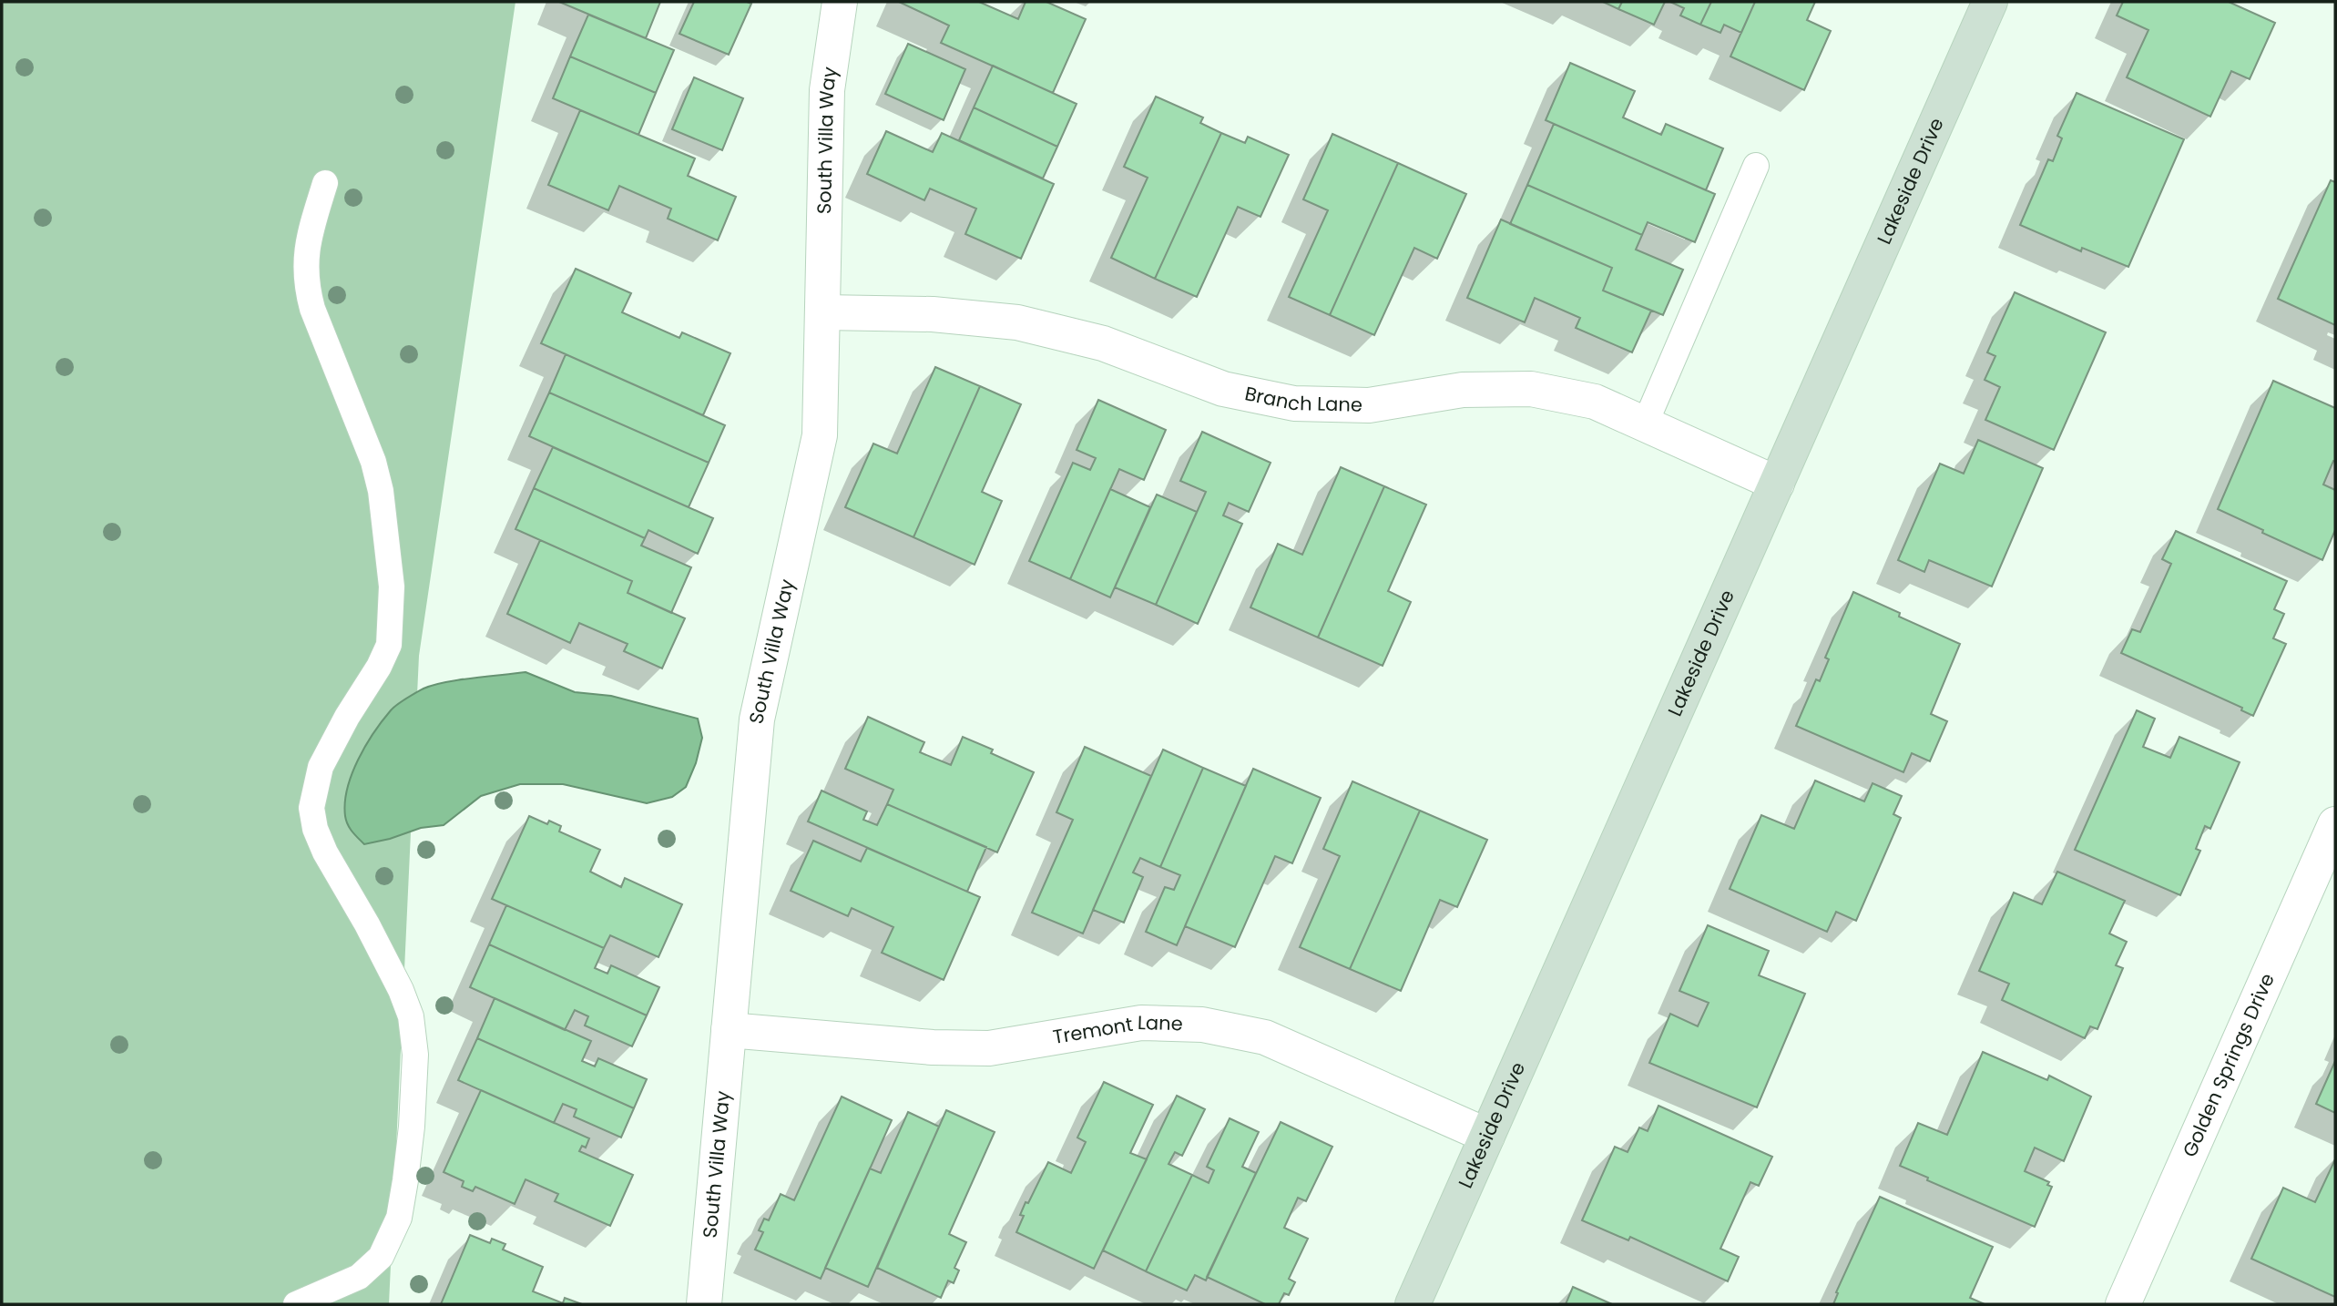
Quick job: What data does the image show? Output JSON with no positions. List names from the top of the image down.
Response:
{
  "streets": {
    "main road": ["Lakeside Drive"],
    "street": [
      "South Villa Way",
      "Branch Lane",
      "Tremont Lane",
      "Golden Springs Drive"
    ]
  },
  "crossings": [
    ["South Villa Way", "Branch Lane"],
    ["South Villa Way", "Tremont Lane"],
    ["Lakeside Drive", "Branch Lane"],
    ["Lakeside Drive", "Tremont Lane"]
  ]
}
